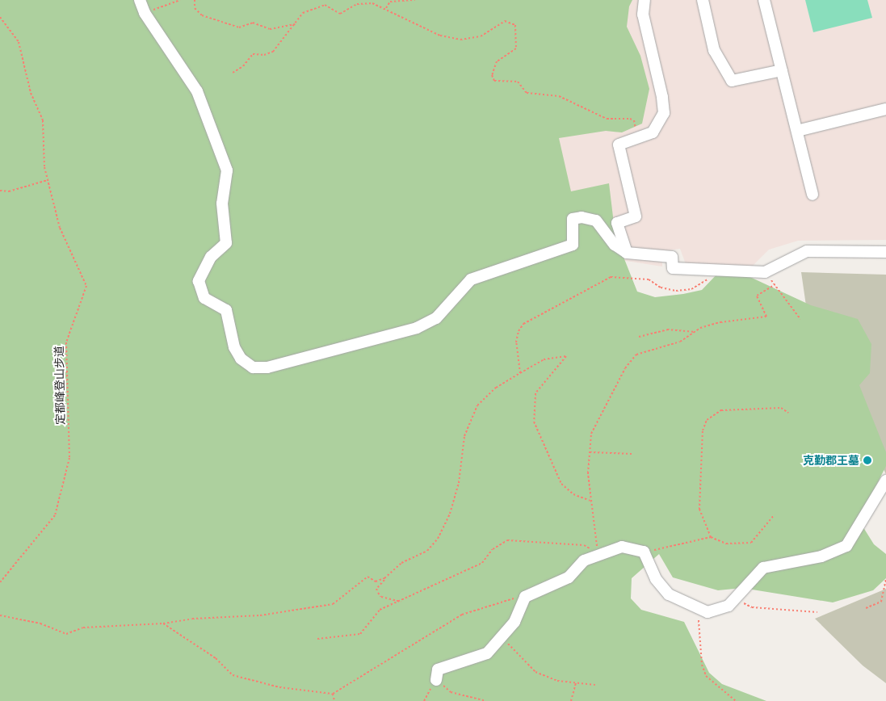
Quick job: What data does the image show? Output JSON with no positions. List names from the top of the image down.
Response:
{
  "streets": {
    "path": ["定都峰登山步道"]
  },
  "places": ["克勤郡王墓"]
}
